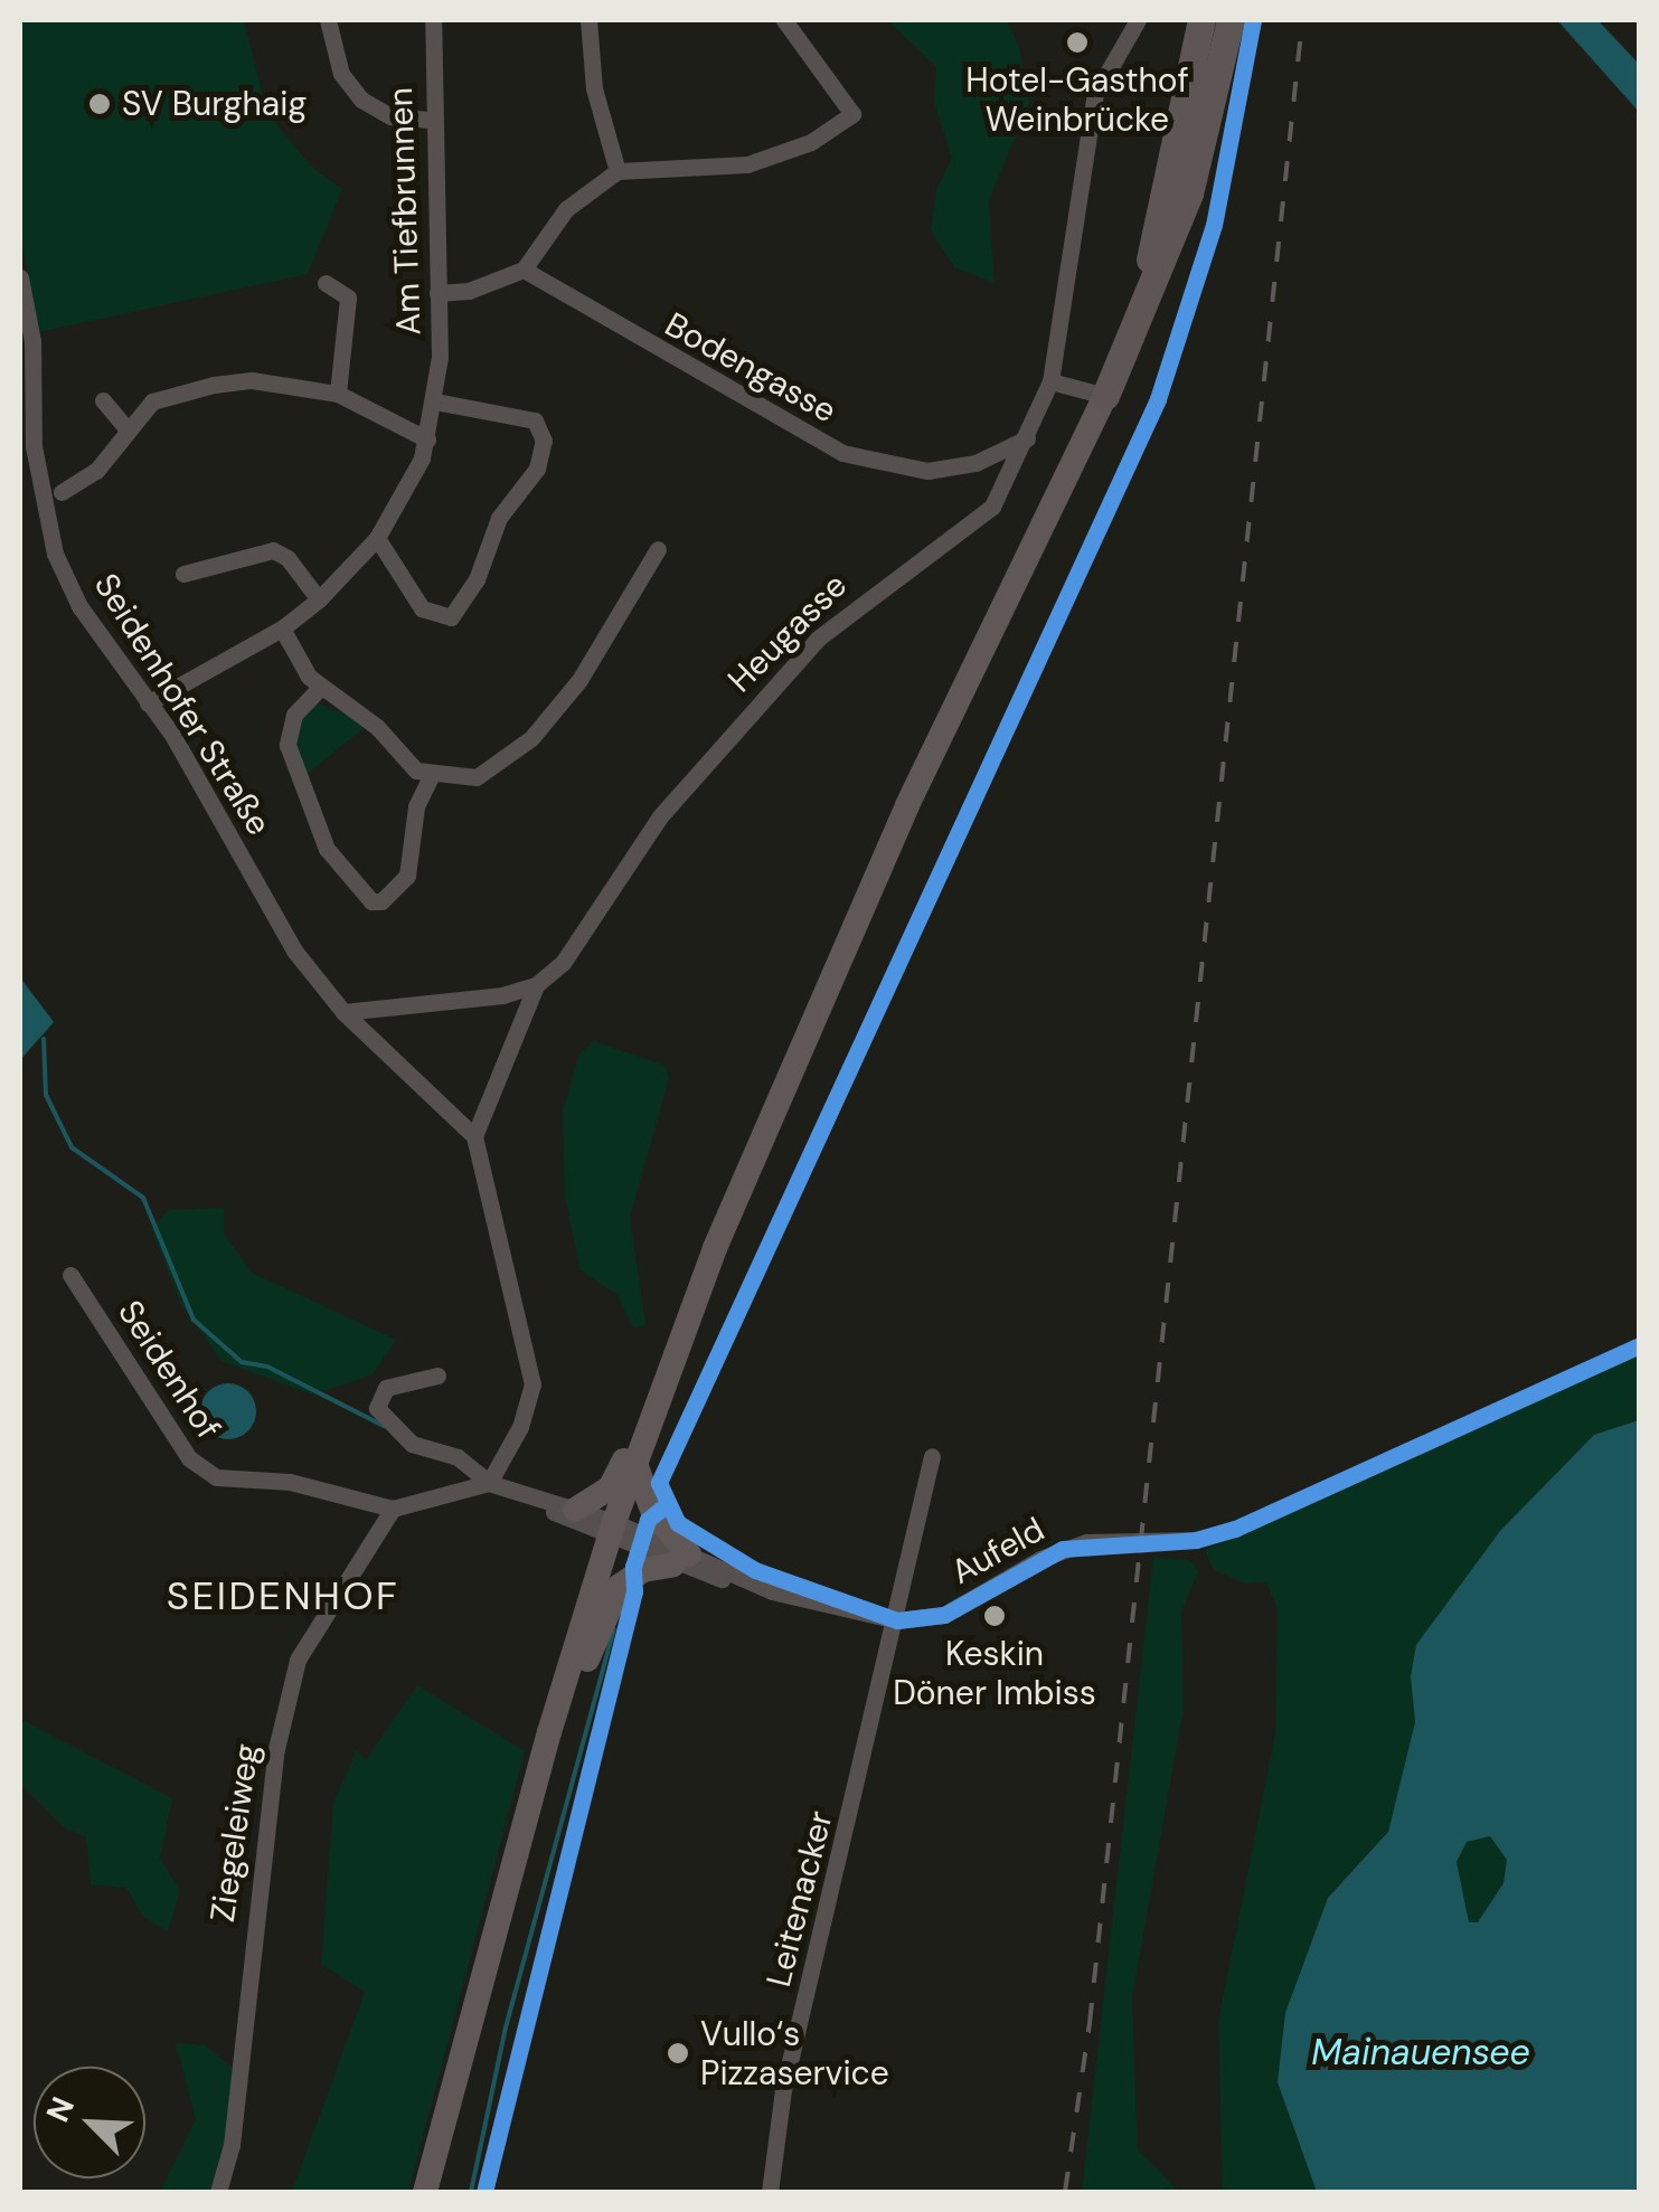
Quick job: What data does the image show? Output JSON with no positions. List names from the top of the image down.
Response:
{
  "streets": {
    "street": [
      "Am Tiefbrunnen",
      "Bodengasse",
      "Heugasse",
      "Seidenhofer Straße",
      "Seidenhof",
      "Aufeld",
      "Ziegeleiweg",
      "Leitenacker"
    ]
  },
  "crossings": [
    ["Am Tiefbrunnen", "Seidenhofer Straße"],
    ["Bodengasse", "Heugasse"],
    ["Seidenhof", "Ziegeleiweg"],
    ["Aufeld", "Leitenacker"]
  ],
  "districts": ["SEIDENHOF"],
  "water": ["Mainauensee"],
  "places": [
    "Hotel-Gasthof Weinbrücke",
    "SV Burghaig",
    "Keskin Döner Imbiss",
    "Vullo‘s Pizzaservice"
  ],
  "north": "top left"
}
